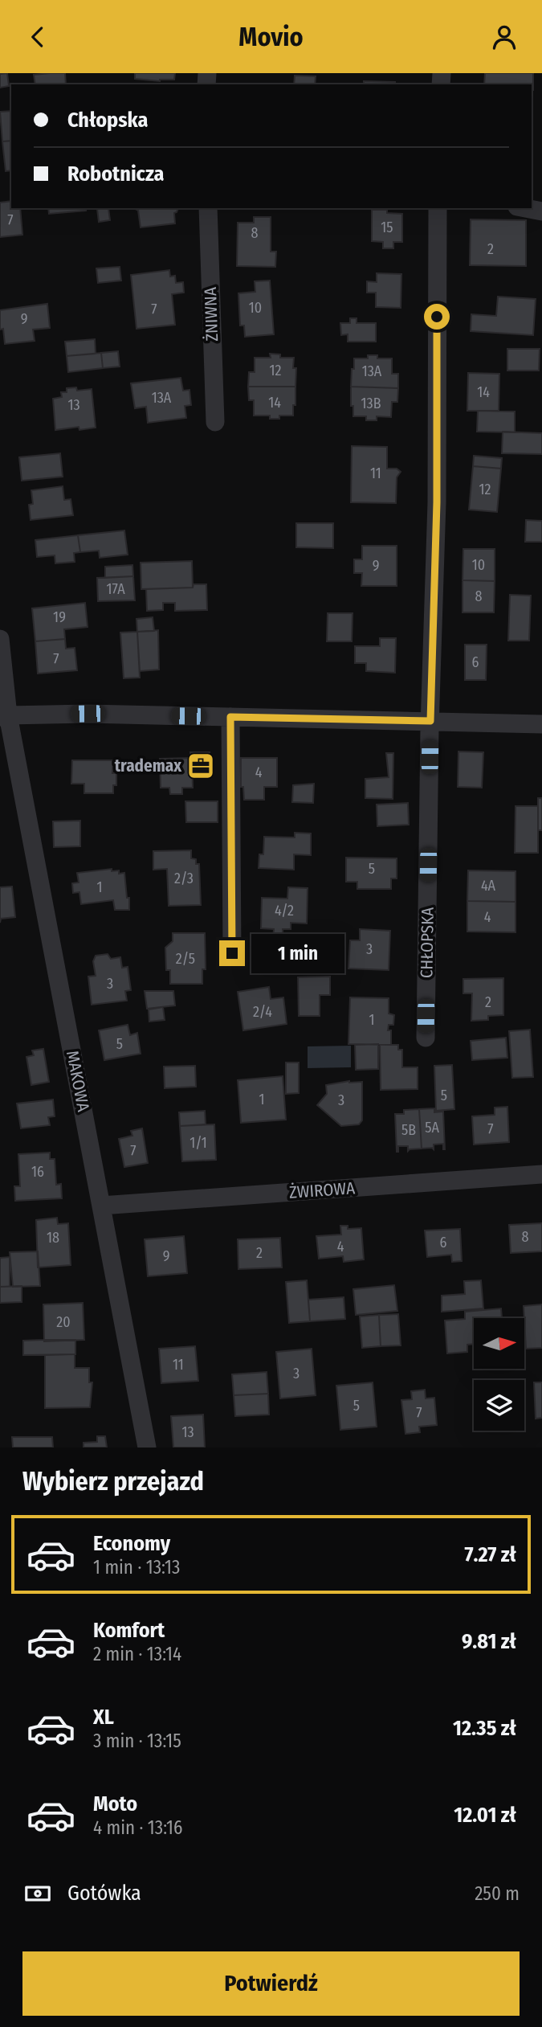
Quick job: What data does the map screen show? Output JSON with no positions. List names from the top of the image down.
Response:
{
  "streets": {
    "street": [
      "ŻNIWNA",
      "CHŁOPSKA",
      "MAKOWA",
      "ŻWIROWA"
    ]
  },
  "crossings": [
    ["MAKOWA", "ŻWIROWA"]
  ],
  "places": {
    "office": ["trademax"]
  },
  "house_numbers": [
    "7",
    "15",
    "8",
    "2",
    "10",
    "7",
    "9",
    "12",
    "13A",
    "14",
    "13A",
    "14",
    "13B",
    "13",
    "11",
    "12",
    "10",
    "9",
    "17A",
    "8",
    "19",
    "7",
    "6",
    "4",
    "5",
    "2/3",
    "4A",
    "1",
    "4/2",
    "4",
    "3",
    "2/5",
    "3",
    "2",
    "2/4",
    "1",
    "5",
    "5",
    "1",
    "3",
    "5A",
    "7",
    "5B",
    "1/1",
    "7",
    "16",
    "8",
    "18",
    "6",
    "4",
    "2",
    "9",
    "20",
    "11",
    "3",
    "5",
    "7",
    "13"
  ],
  "north": "right",
  "page": {
    "header": "Movio",
    "banner": ["Chłopska", "Robotnicza"],
    "bubble": "1 min",
    "heading": "Wybierz przejazd",
    "list": [
      {
        "name": "Economy",
        "note": "1 min · 13:13",
        "value": "7.27 zł"
      },
      {
        "name": "Komfort",
        "note": "2 min · 13:14",
        "value": "9.81 zł"
      },
      {
        "name": "XL",
        "note": "3 min · 13:15",
        "value": "12.35 zł"
      },
      {
        "name": "Moto",
        "note": "4 min · 13:16",
        "value": "12.01 zł"
      }
    ],
    "pay": ["Gotówka", "250 m"],
    "buttons": "Potwierdź"
  }
}
